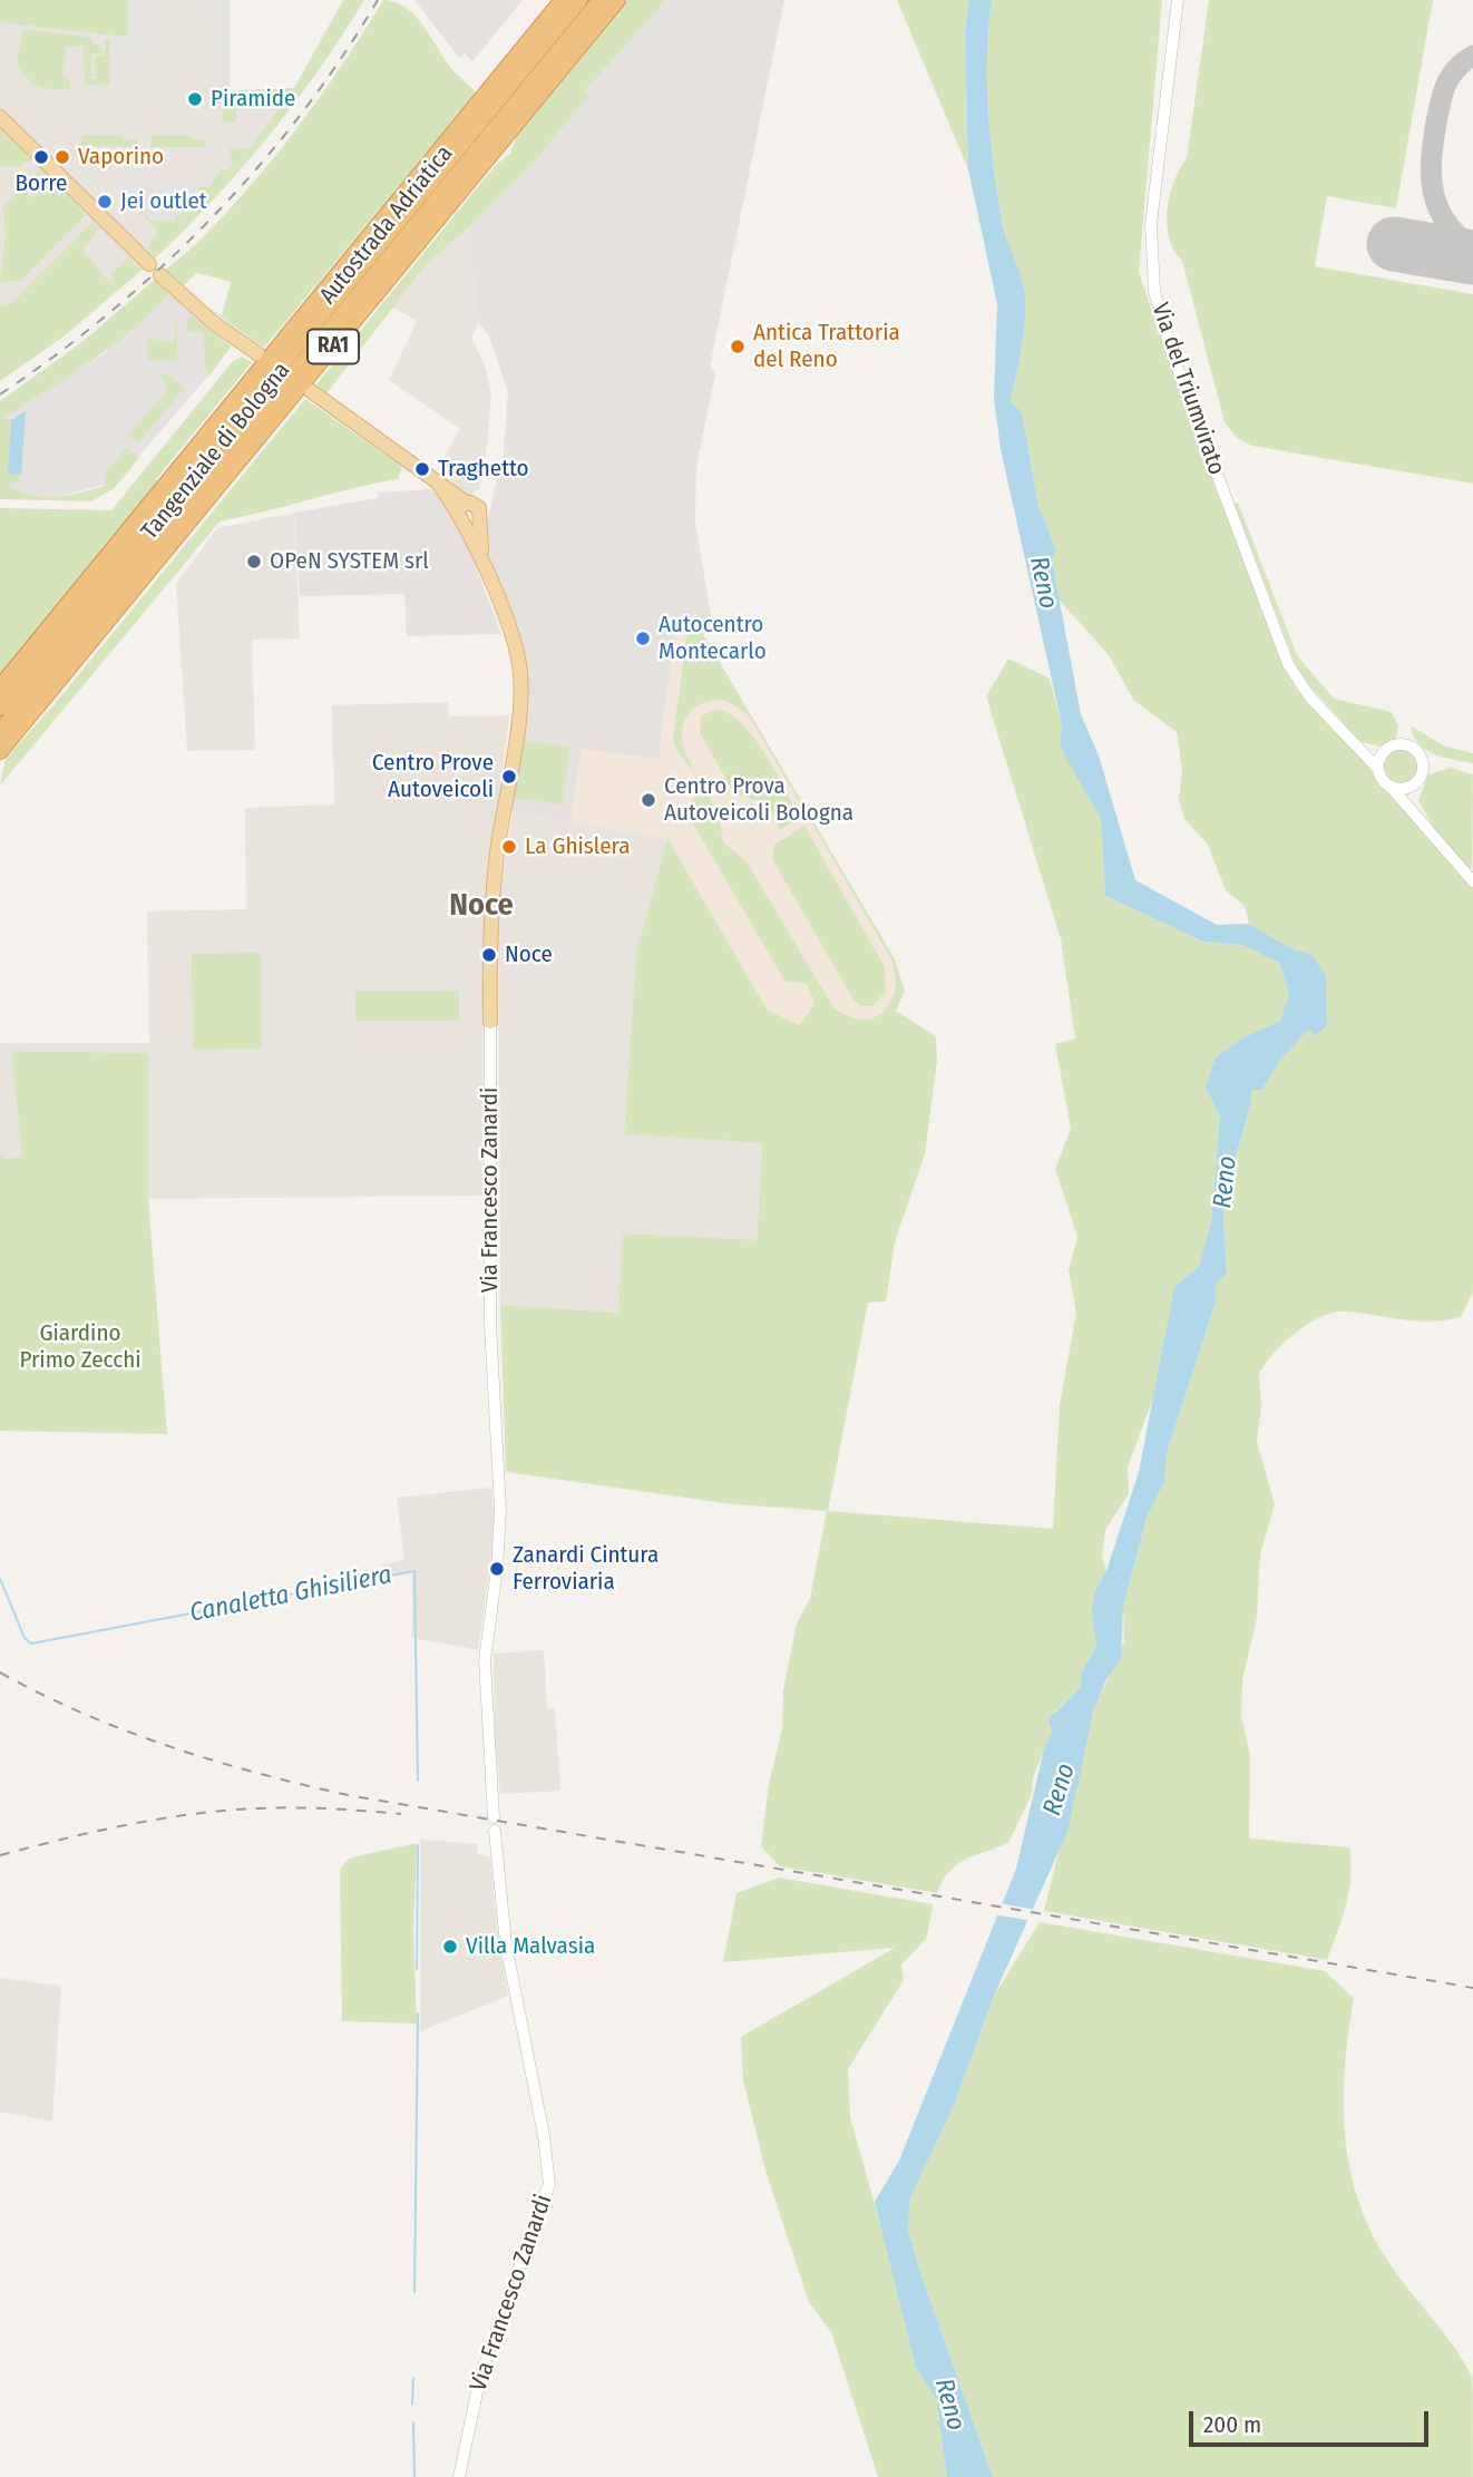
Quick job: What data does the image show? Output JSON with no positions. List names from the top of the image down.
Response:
{
  "streets": {
    "highway": ["Autostrada Adriatica", "RA1", "Tangenziale di Bologna"],
    "main road": ["Via Francesco Zanardi"],
    "street": ["Via del Triumvirato"]
  },
  "districts": ["Noce"],
  "water": ["Reno", "Canaletta Ghisiliera"],
  "parks": ["Giardino Primo Zecchi"],
  "places": [
    "Piramide",
    "Borre",
    "Vaporino",
    "Jei outlet",
    "Antica Trattoria del Reno",
    "Traghetto",
    "OPeN SYSTEM srl",
    "Autocentro Montecarlo",
    "Centro Prove Autoveicoli",
    "Centro Prova Autoveicoli Bologna",
    "La Ghislera",
    "Noce",
    "Zanardi Cintura Ferroviaria",
    "Villa Malvasia"
  ],
  "scale_bar": "200 m"
}
